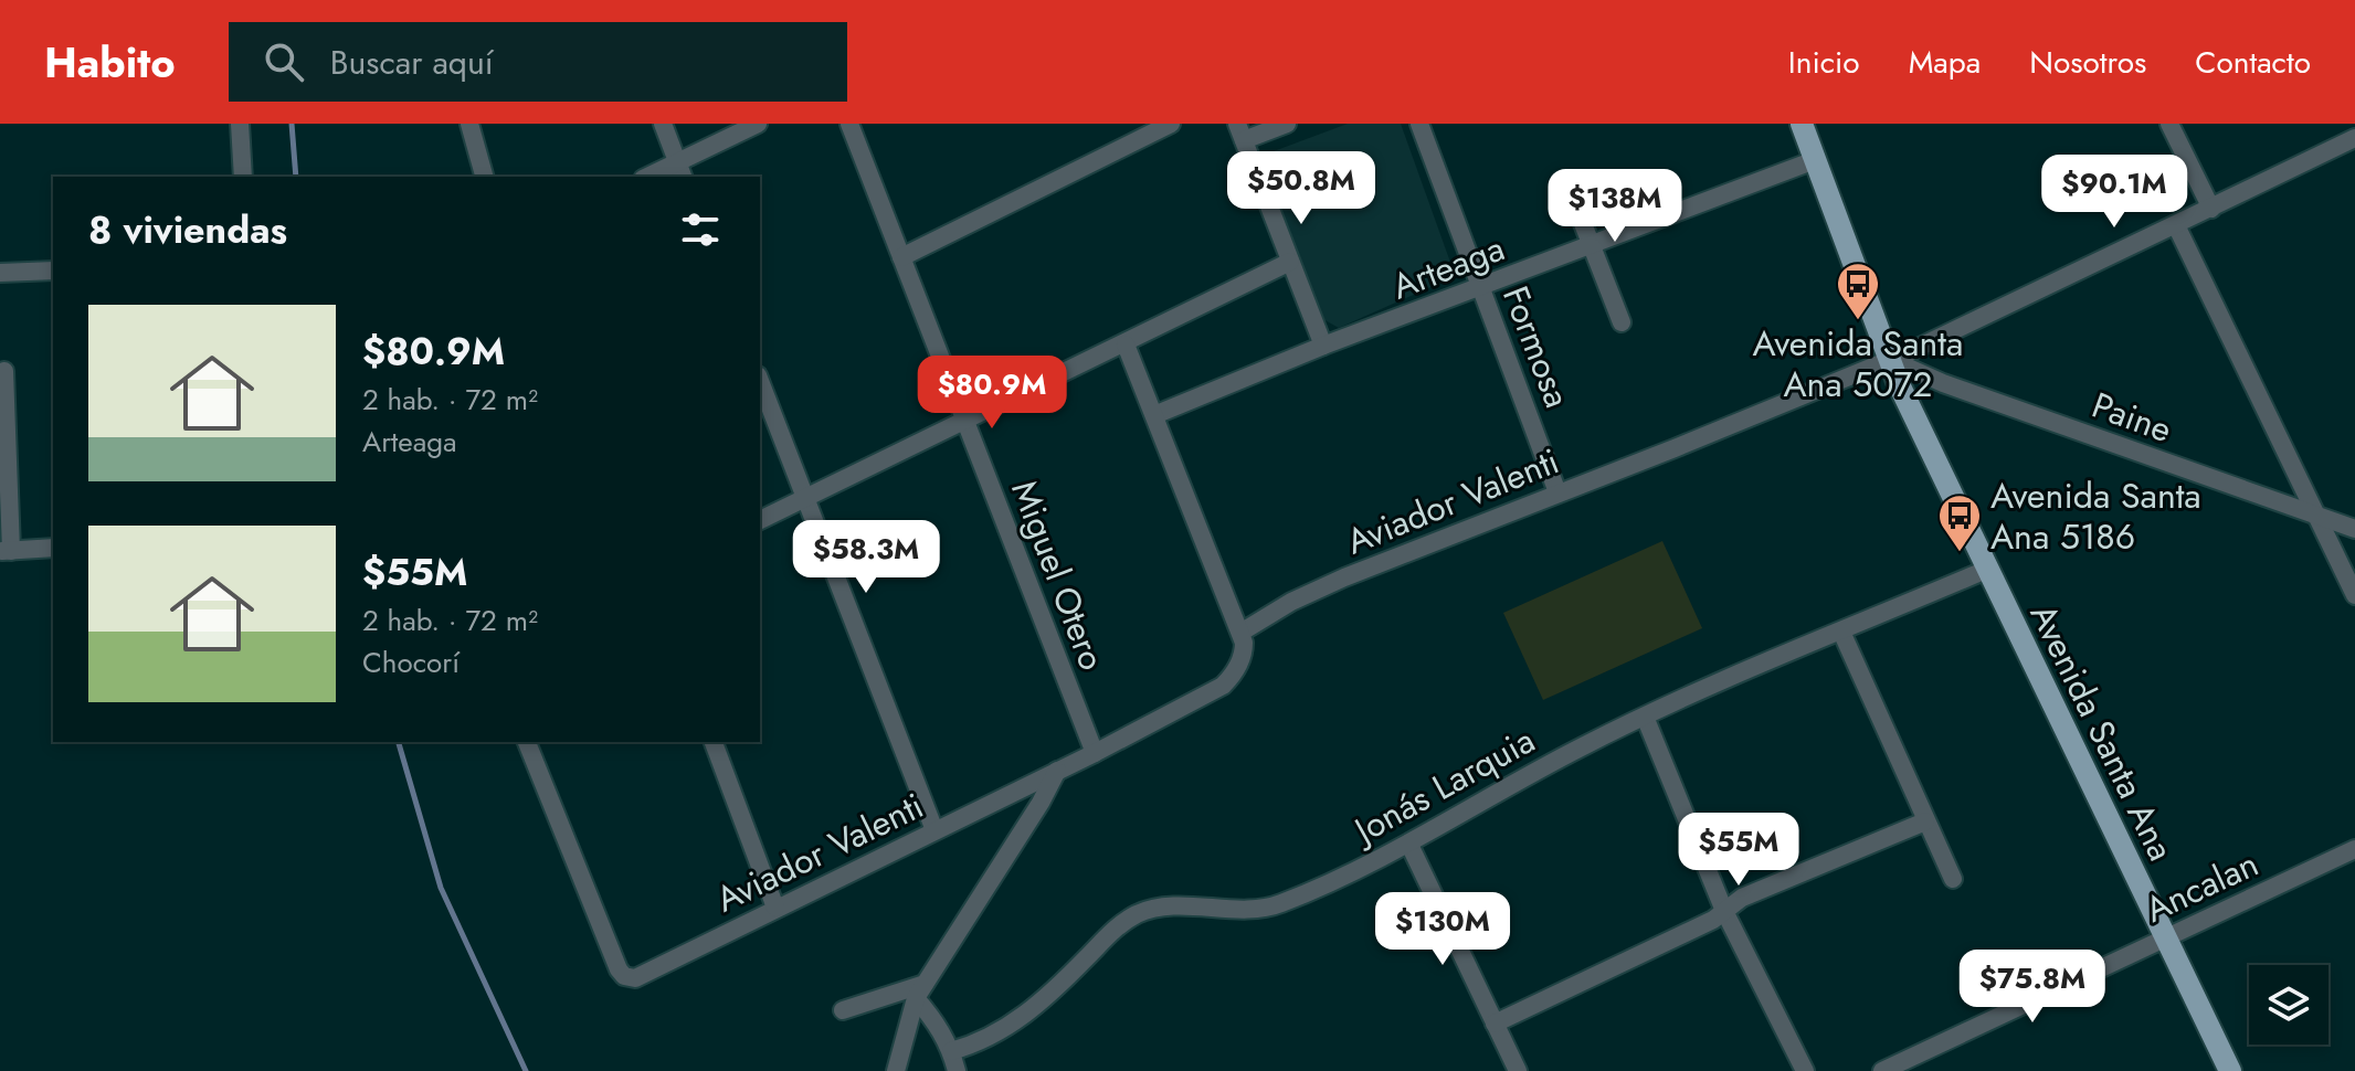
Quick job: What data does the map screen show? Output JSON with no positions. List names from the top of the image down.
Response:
{
  "streets": {
    "main road": ["Avenida Santa Ana"],
    "street": [
      "Arteaga",
      "Formosa",
      "Paine",
      "Aviador Valenti",
      "Miguel Otero",
      "Jonás Larquia",
      "Ancalan"
    ]
  },
  "crossings": [
    ["Arteaga", "Formosa"],
    ["Arteaga", "Avenida Santa Ana"],
    ["Formosa", "Aviador Valenti"],
    ["Paine", "Aviador Valenti"],
    ["Paine", "Avenida Santa Ana"],
    ["Aviador Valenti", "Miguel Otero"],
    ["Aviador Valenti", "Avenida Santa Ana"],
    ["Avenida Santa Ana", "Jonás Larquia"],
    ["Avenida Santa Ana", "Ancalan"]
  ],
  "places": {
    "bus stop": ["Avenida Santa Ana 5072", "Avenida Santa Ana 5186"]
  },
  "page": {
    "header": "Habito",
    "search": "Buscar aquí",
    "nav": [
      "Inicio",
      "Mapa",
      "Nosotros",
      "Contacto"
    ],
    "price": [
      "$50.8M",
      "$90.1M",
      "$138M",
      "$80.9M",
      "$58.3M",
      "$55M",
      "$130M",
      "$75.8M"
    ],
    "heading": "8 viviendas",
    "list": [
      {
        "name": "$80.9M",
        "note": "2 hab. · 72 m² · Arteaga"
      },
      {
        "name": "$55M",
        "note": "2 hab. · 72 m² · Chocorí"
      }
    ]
  }
}
